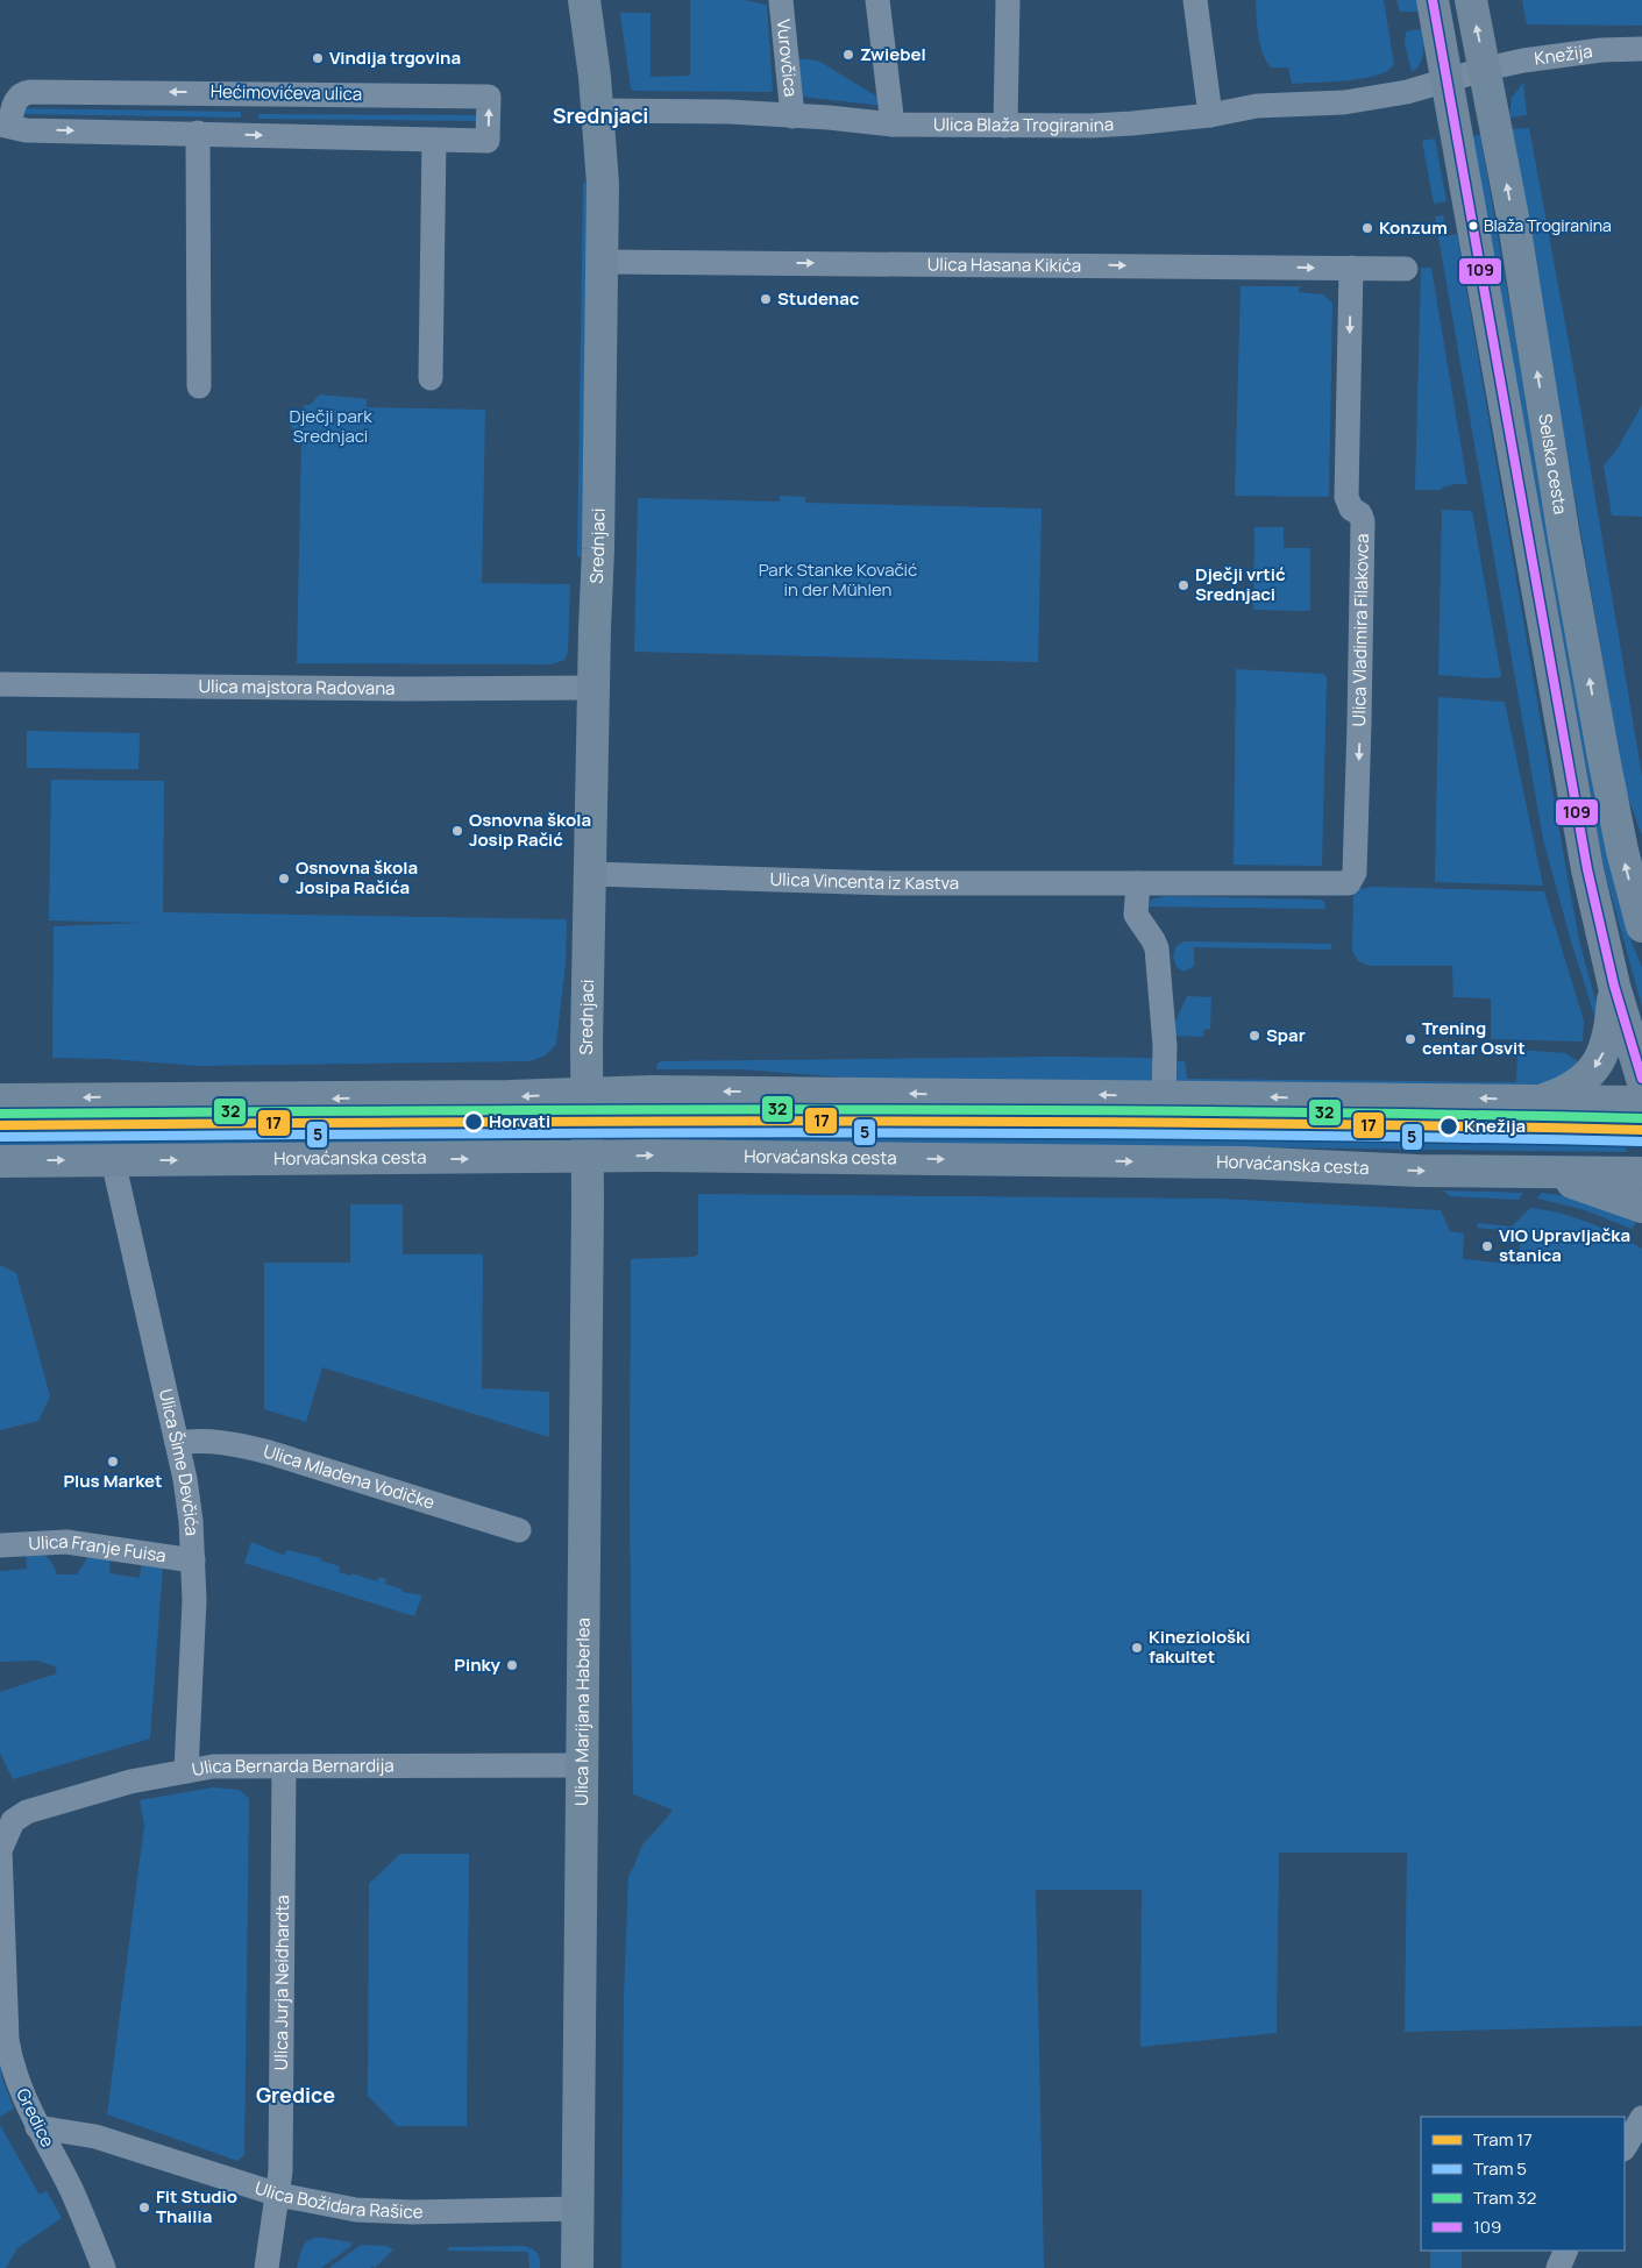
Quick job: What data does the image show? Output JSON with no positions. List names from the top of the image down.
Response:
{
  "streets": {
    "street": [
      "Knežija",
      "Vurovčica",
      "Hećimovićeva ulica",
      "Ulica Blaža Trogiranina",
      "Ulica Hasana Kikića",
      "Selska cesta",
      "Srednjaci",
      "Ulica Vladimira Filakovca",
      "Ulica majstora Radovana",
      "Ulica Vincenta iz Kastva",
      "Horvaćanska cesta",
      "Ulica Šime Devčića",
      "Ulica Mladena Vodičke",
      "Ulica Franje Fuisa",
      "Ulica Marijana Haberlea",
      "Ulica Bernarda Bernardija",
      "Ulica Jurja Neidhardta",
      "Gredice",
      "Ulica Božidara Rašice"
    ]
  },
  "crossings": [
    ["Knežija", "Ulica Blaža Trogiranina"],
    ["Knežija", "Selska cesta"],
    ["Vurovčica", "Ulica Blaža Trogiranina"],
    ["Ulica Blaža Trogiranina", "Selska cesta"],
    ["Ulica Blaža Trogiranina", "Srednjaci"],
    ["Ulica Hasana Kikića", "Srednjaci"],
    ["Ulica Hasana Kikića", "Ulica Vladimira Filakovca"],
    ["Srednjaci", "Ulica majstora Radovana"],
    ["Srednjaci", "Ulica Vincenta iz Kastva"],
    ["Srednjaci", "Horvaćanska cesta"],
    ["Srednjaci", "Ulica Marijana Haberlea"],
    ["Ulica Vladimira Filakovca", "Ulica Vincenta iz Kastva"],
    ["Horvaćanska cesta", "Ulica Šime Devčića"],
    ["Horvaćanska cesta", "Ulica Marijana Haberlea"],
    ["Ulica Šime Devčića", "Ulica Mladena Vodičke"],
    ["Ulica Šime Devčića", "Ulica Franje Fuisa"],
    ["Ulica Šime Devčića", "Ulica Bernarda Bernardija"],
    ["Ulica Marijana Haberlea", "Ulica Bernarda Bernardija"],
    ["Ulica Marijana Haberlea", "Ulica Božidara Rašice"],
    ["Ulica Bernarda Bernardija", "Ulica Jurja Neidhardta"],
    ["Ulica Bernarda Bernardija", "Gredice"],
    ["Ulica Jurja Neidhardta", "Ulica Božidara Rašice"],
    ["Gredice", "Ulica Božidara Rašice"]
  ],
  "one_way": ["Ulica Hasana Kikića", "Ulica Vladimira Filakovca"],
  "districts": ["Srednjaci", "Gredice"],
  "parks": ["Dječji park Srednjaci", "Park Stanke Kovačić in der Mühlen"],
  "places": [
    "Zwiebel",
    "Vindija trgovina",
    "Blaža Trogiranina",
    "Konzum",
    "Studenac",
    "Dječji vrtić Srednjaci",
    "Osnovna škola Josip Račić",
    "Osnovna škola Josipa Račića",
    "Spar",
    "Trening centar Osvit",
    "Horvati",
    "Knežija",
    "VIO Upravljačka stanica",
    "Plus Market",
    "Kineziološki fakultet",
    "Pinky",
    "Fit Studio Thailia"
  ],
  "lines": [
    "transit line 109",
    "tram line 32",
    "tram line 17",
    "tram line 5"
  ],
  "legend": [
    "Tram 17",
    "Tram 5",
    "Tram 32",
    "109"
  ]
}
